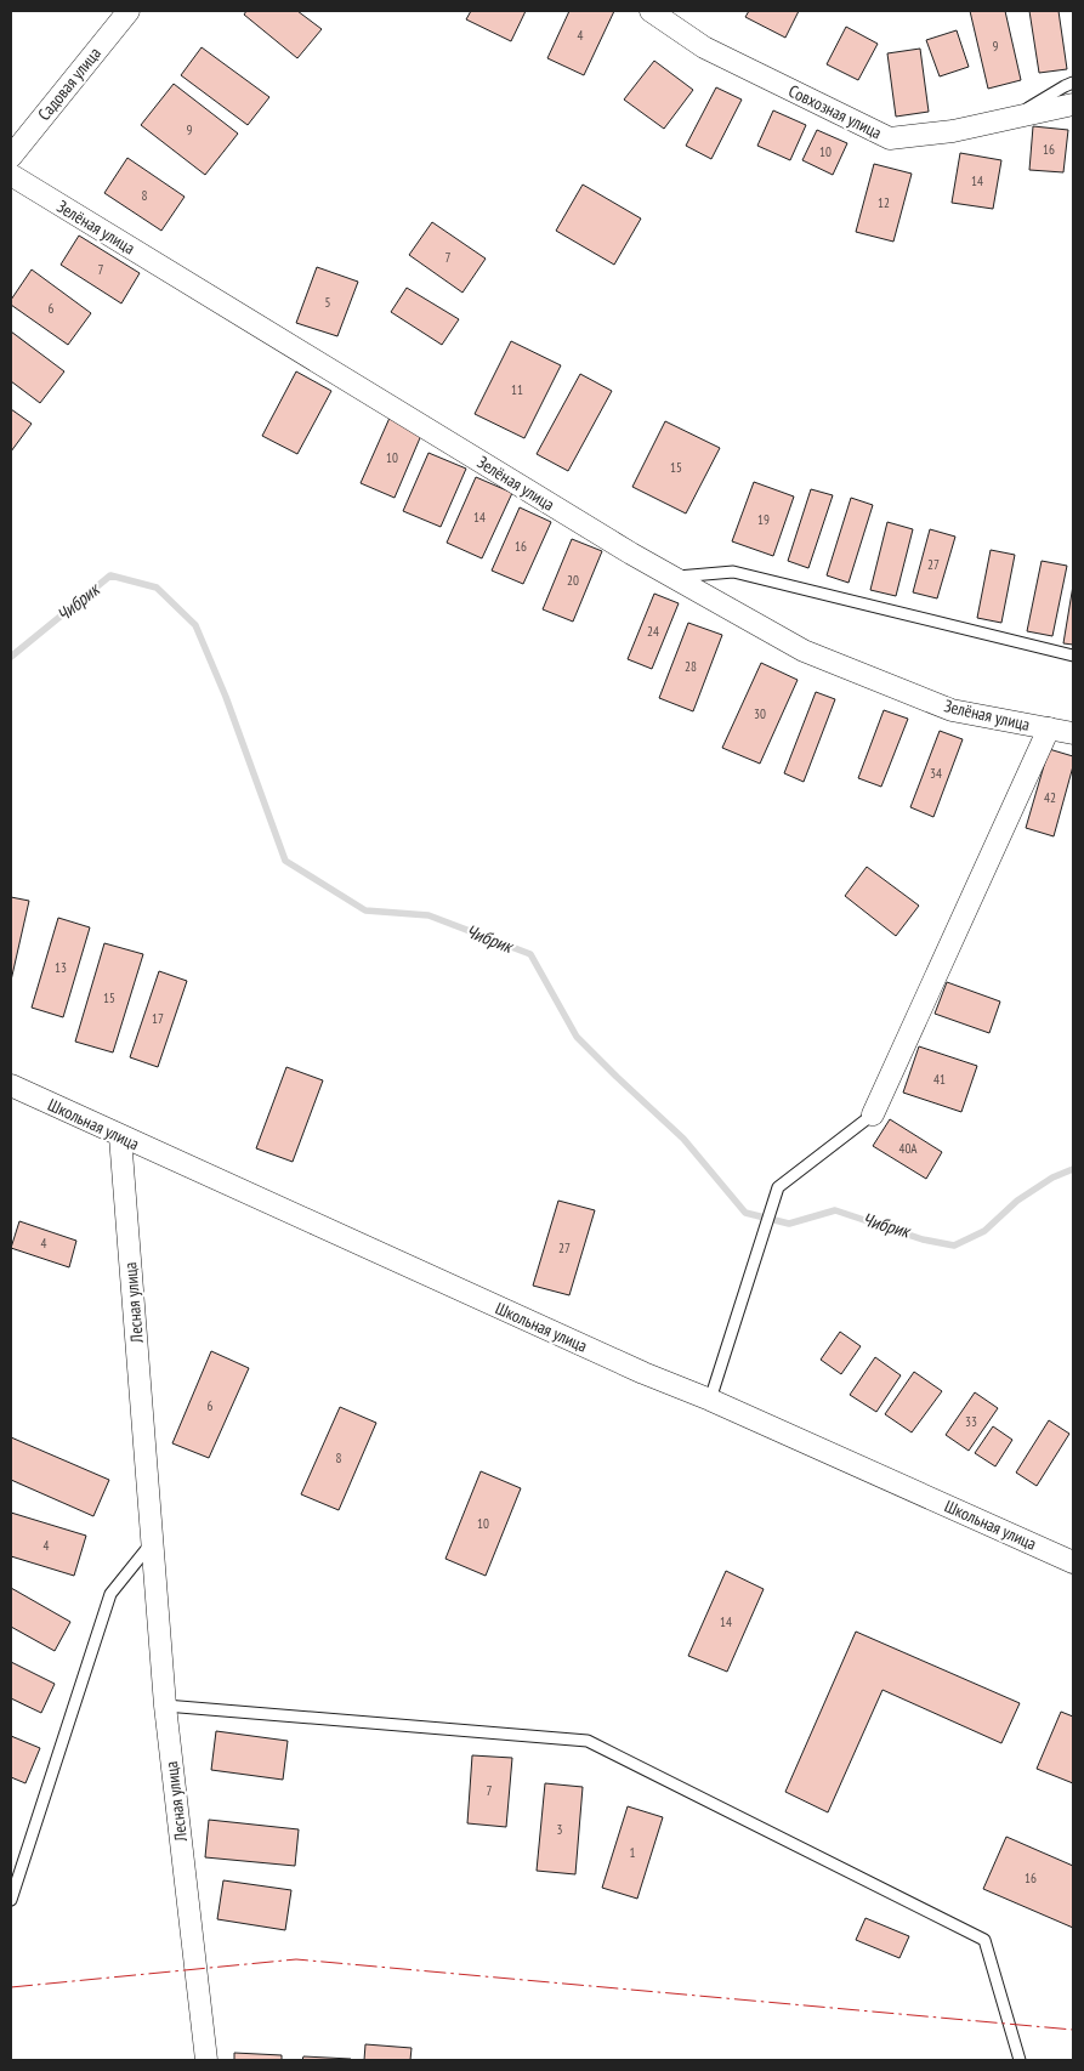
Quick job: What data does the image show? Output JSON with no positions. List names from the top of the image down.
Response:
{
  "streets": {
    "street": [
      "Садовая улица",
      "Совхозная улица",
      "Зелёная улица",
      "Школьная улица",
      "Лесная улица"
    ]
  },
  "crossings": [
    ["Школьная улица", "Лесная улица"]
  ],
  "water": ["Чибрик"],
  "house_numbers": [
    "4",
    "9",
    "9",
    "16",
    "10",
    "14",
    "8",
    "12",
    "7",
    "7",
    "5",
    "6",
    "11",
    "10",
    "15",
    "14",
    "19",
    "16",
    "27",
    "20",
    "24",
    "28",
    "30",
    "34",
    "42",
    "13",
    "15",
    "17",
    "41",
    "40А",
    "4",
    "27",
    "6",
    "33",
    "8",
    "10",
    "4",
    "14",
    "7",
    "3",
    "1",
    "16"
  ]
}
